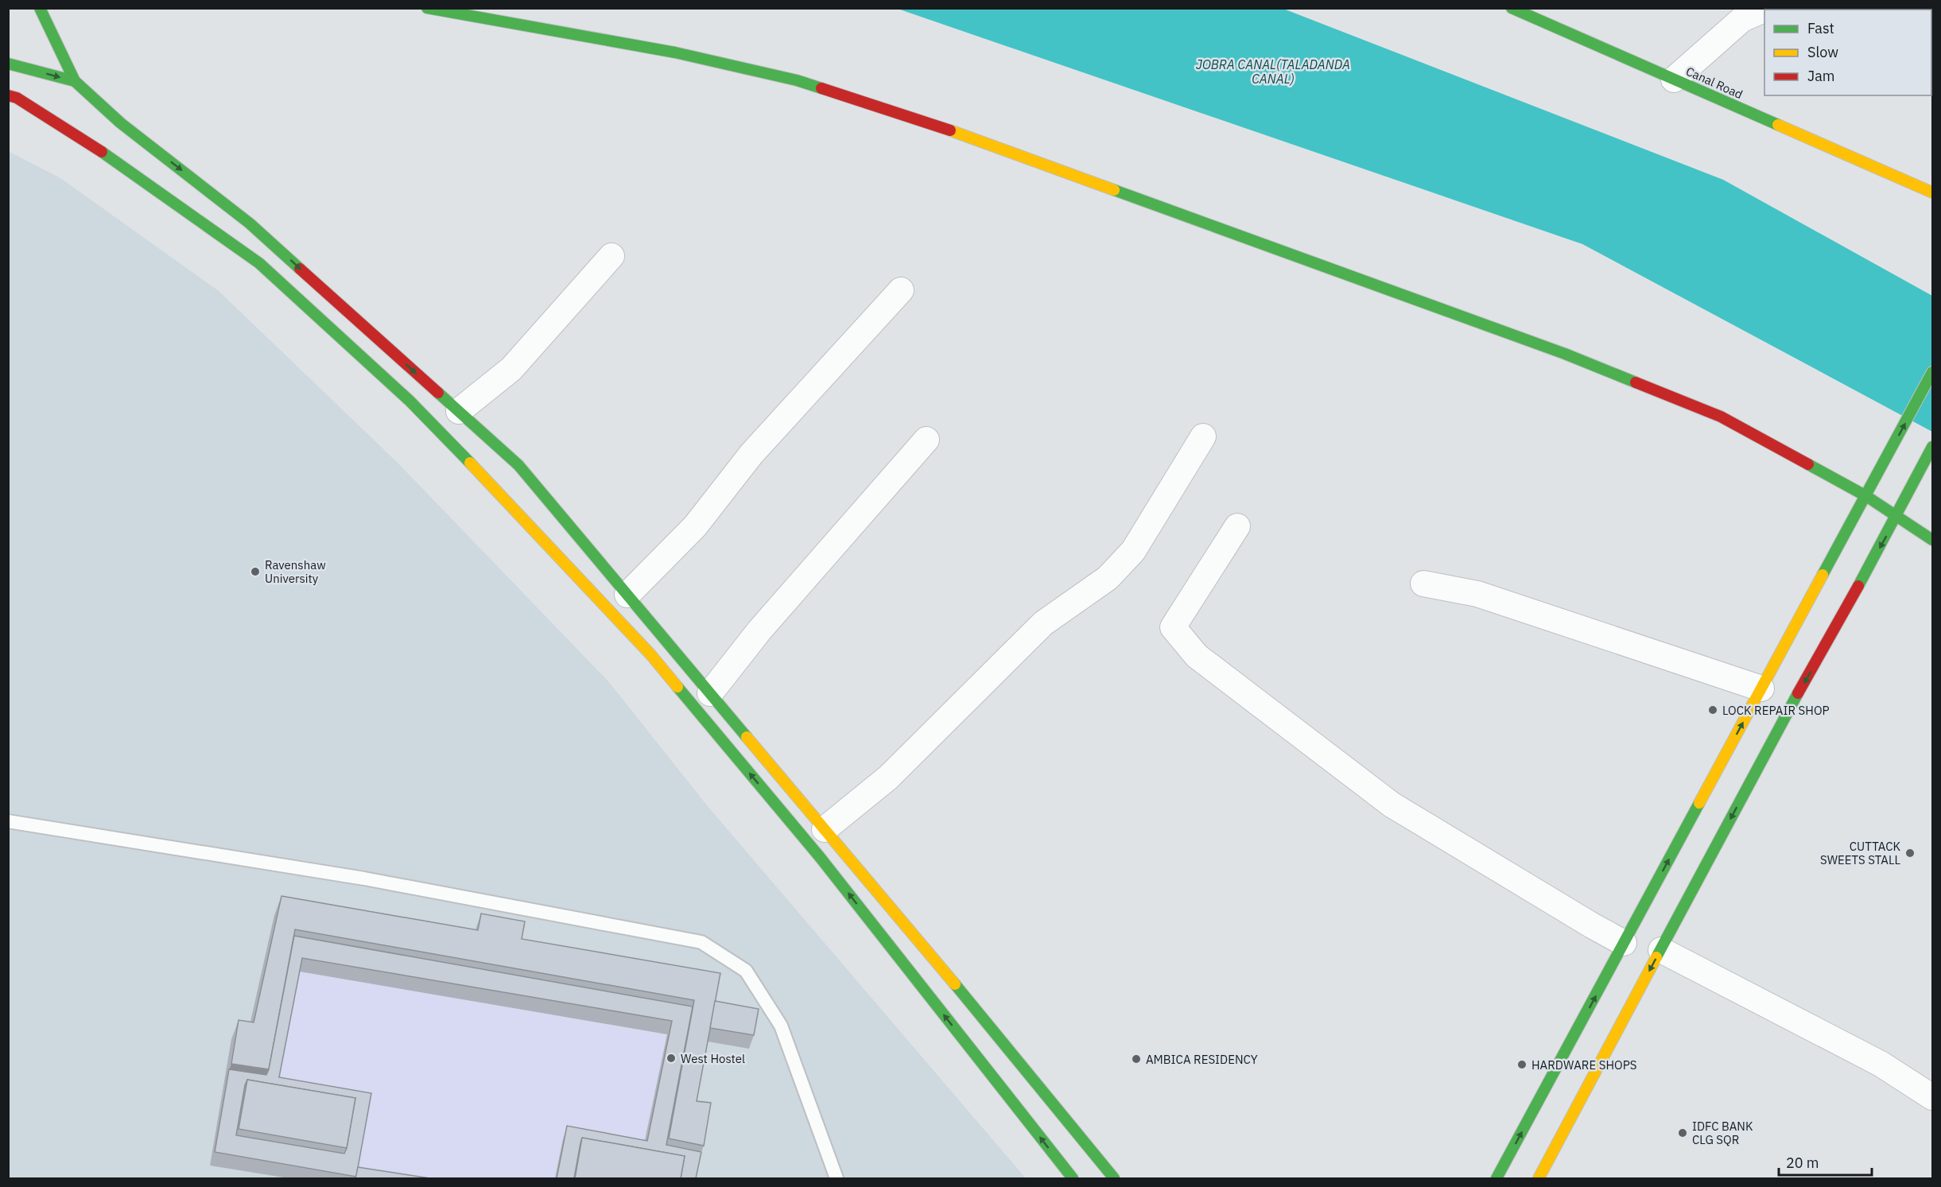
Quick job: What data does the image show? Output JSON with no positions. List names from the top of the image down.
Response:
{
  "streets": {
    "main road": ["Canal Road"]
  },
  "water": ["JOBRA CANAL(TALADANDA CANAL)"],
  "places": [
    "Ravenshaw University",
    "LOCK REPAIR SHOP",
    "CUTTACK SWEETS STALL",
    "West Hostel",
    "AMBICA RESIDENCY",
    "HARDWARE SHOPS",
    "IDFC BANK CLG SQR"
  ],
  "legend": ["Fast", "Slow", "Jam"],
  "scale_bar": "20 m"
}
